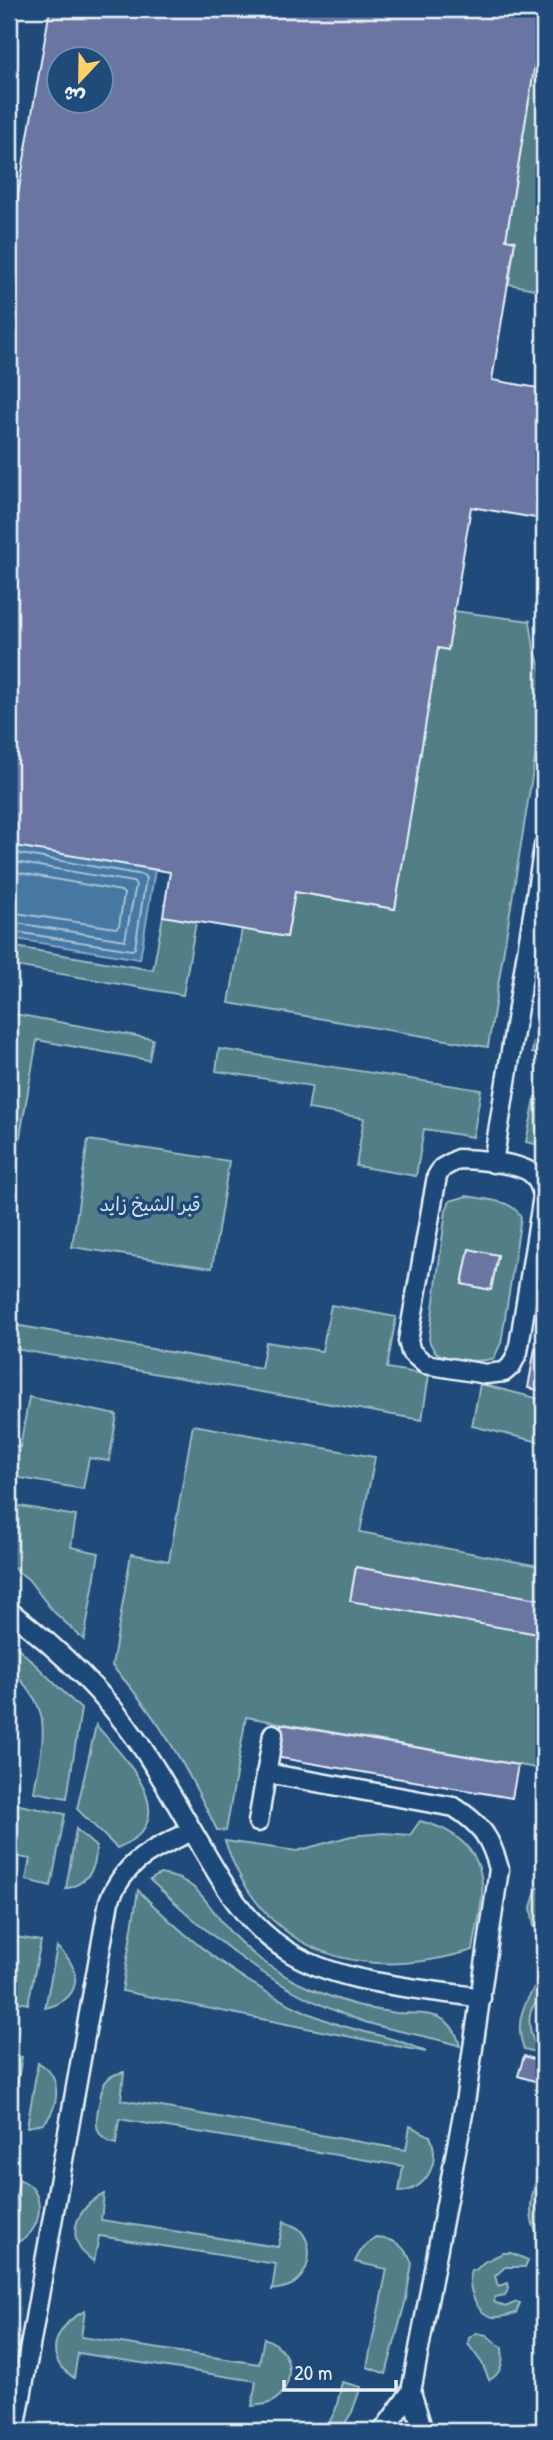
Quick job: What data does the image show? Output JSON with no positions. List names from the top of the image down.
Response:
{
  "parks": ["قبر الشيخ زايد"],
  "scale_bar": "20 m",
  "north": "bottom"
}
